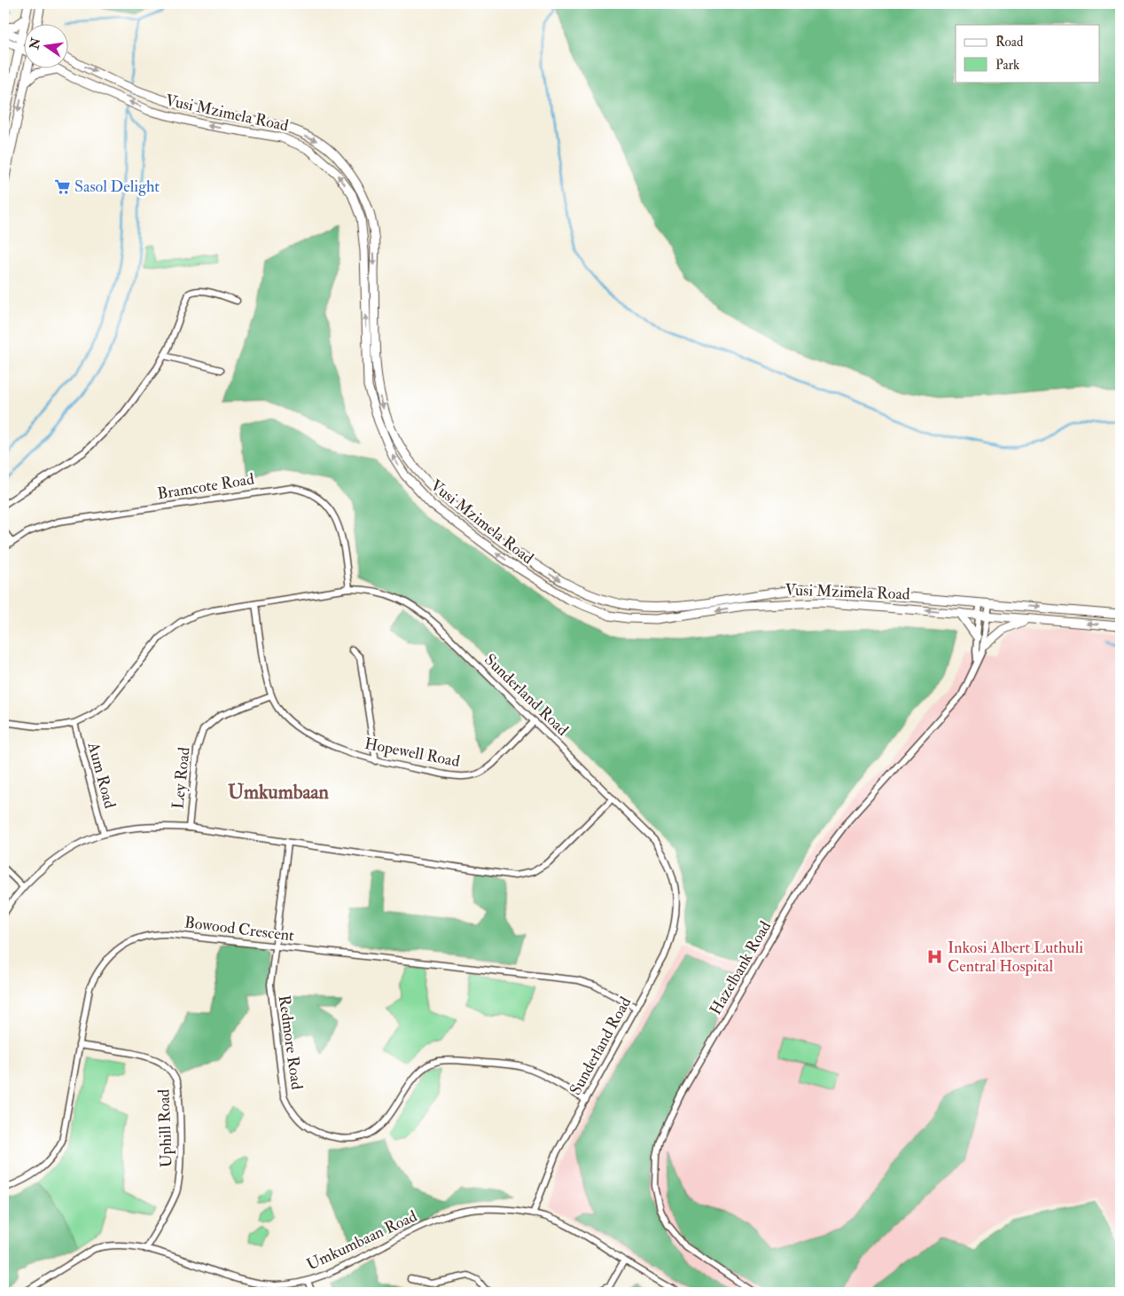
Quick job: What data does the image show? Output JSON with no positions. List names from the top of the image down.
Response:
{
  "streets": {
    "main road": ["Vusi Mzimela Road"],
    "street": [
      "Bramcote Road",
      "Sunderland Road",
      "Hopewell Road",
      "Aum Road",
      "Ley Road",
      "Bowood Crescent",
      "Hazelbank Road",
      "Redmore Road",
      "Uphill Road",
      "Umkumbaan Road"
    ]
  },
  "crossings": [
    ["Vusi Mzimela Road", "Hazelbank Road"],
    ["Bramcote Road", "Sunderland Road"],
    ["Sunderland Road", "Hopewell Road"],
    ["Sunderland Road", "Aum Road"],
    ["Sunderland Road", "Bowood Crescent"],
    ["Sunderland Road", "Redmore Road"],
    ["Sunderland Road", "Umkumbaan Road"],
    ["Hopewell Road", "Ley Road"],
    ["Bowood Crescent", "Redmore Road"],
    ["Bowood Crescent", "Uphill Road"],
    ["Uphill Road", "Umkumbaan Road"]
  ],
  "districts": ["Umkumbaan"],
  "places": {
    "supermarket": ["Sasol Delight"],
    "hospital": ["Inkosi Albert Luthuli Central Hospital"]
  },
  "legend": ["Road", "Park"],
  "north": "left"
}
